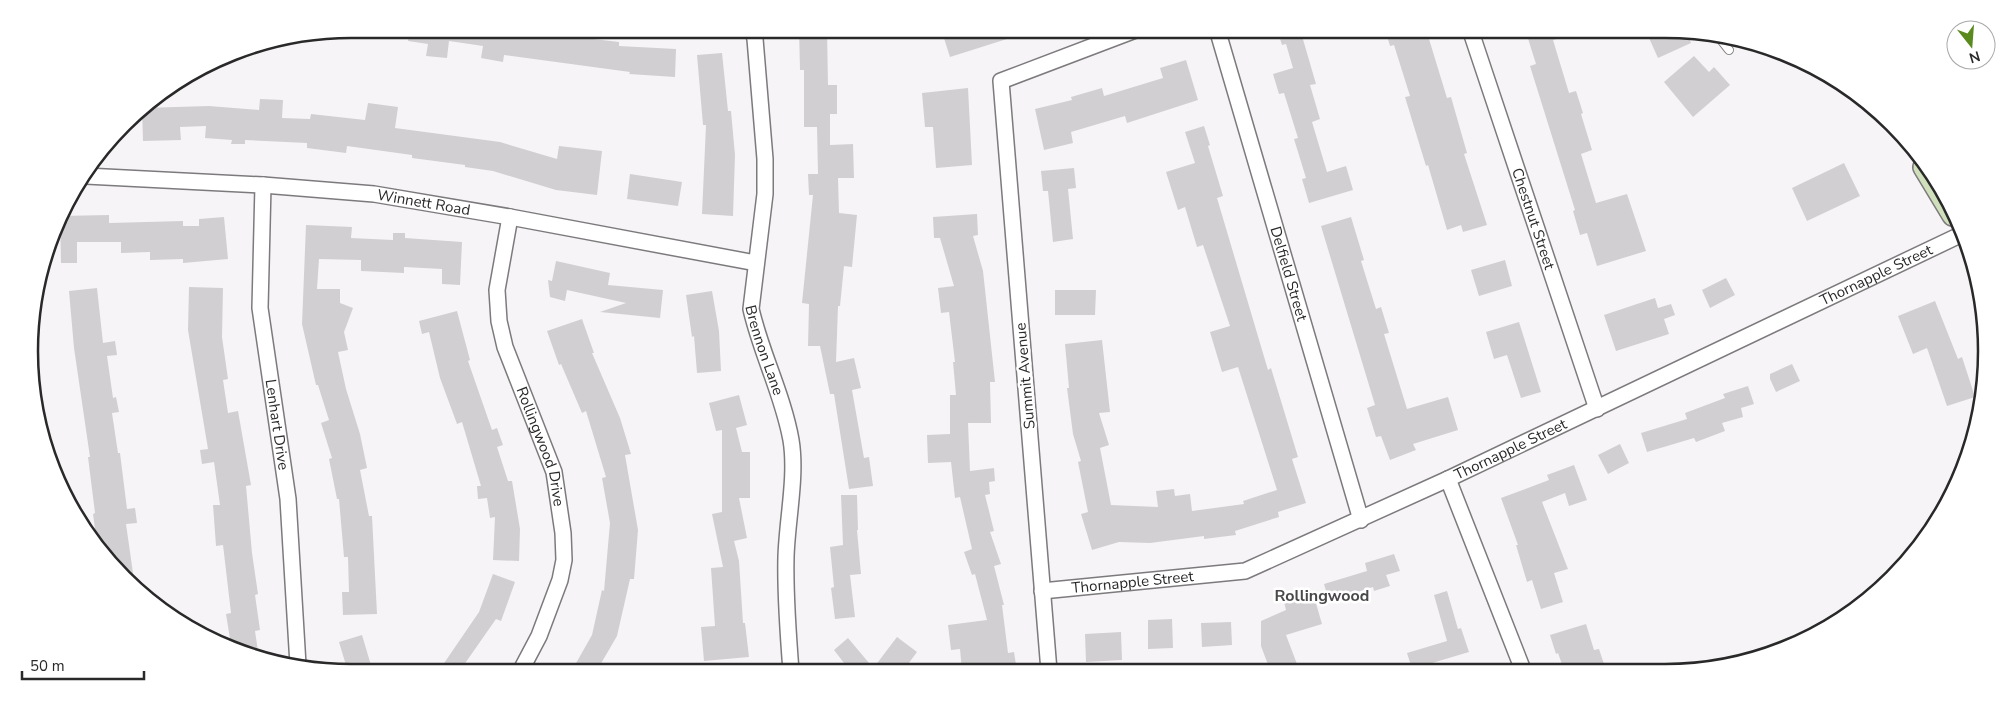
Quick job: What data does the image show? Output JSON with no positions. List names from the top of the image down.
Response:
{
  "streets": {
    "street": [
      "Winnett Road",
      "Chestnut Street",
      "Delfield Street",
      "Thornapple Street",
      "Brennon Lane",
      "Summit Avenue",
      "Lenhart Drive",
      "Rollingwood Drive"
    ]
  },
  "crossings": [
    ["Winnett Road", "Brennon Lane"],
    ["Winnett Road", "Lenhart Drive"],
    ["Winnett Road", "Rollingwood Drive"],
    ["Chestnut Street", "Thornapple Street"],
    ["Delfield Street", "Thornapple Street"],
    ["Thornapple Street", "Summit Avenue"]
  ],
  "districts": ["Rollingwood"],
  "scale_bar": "50 m",
  "north": "bottom"
}
